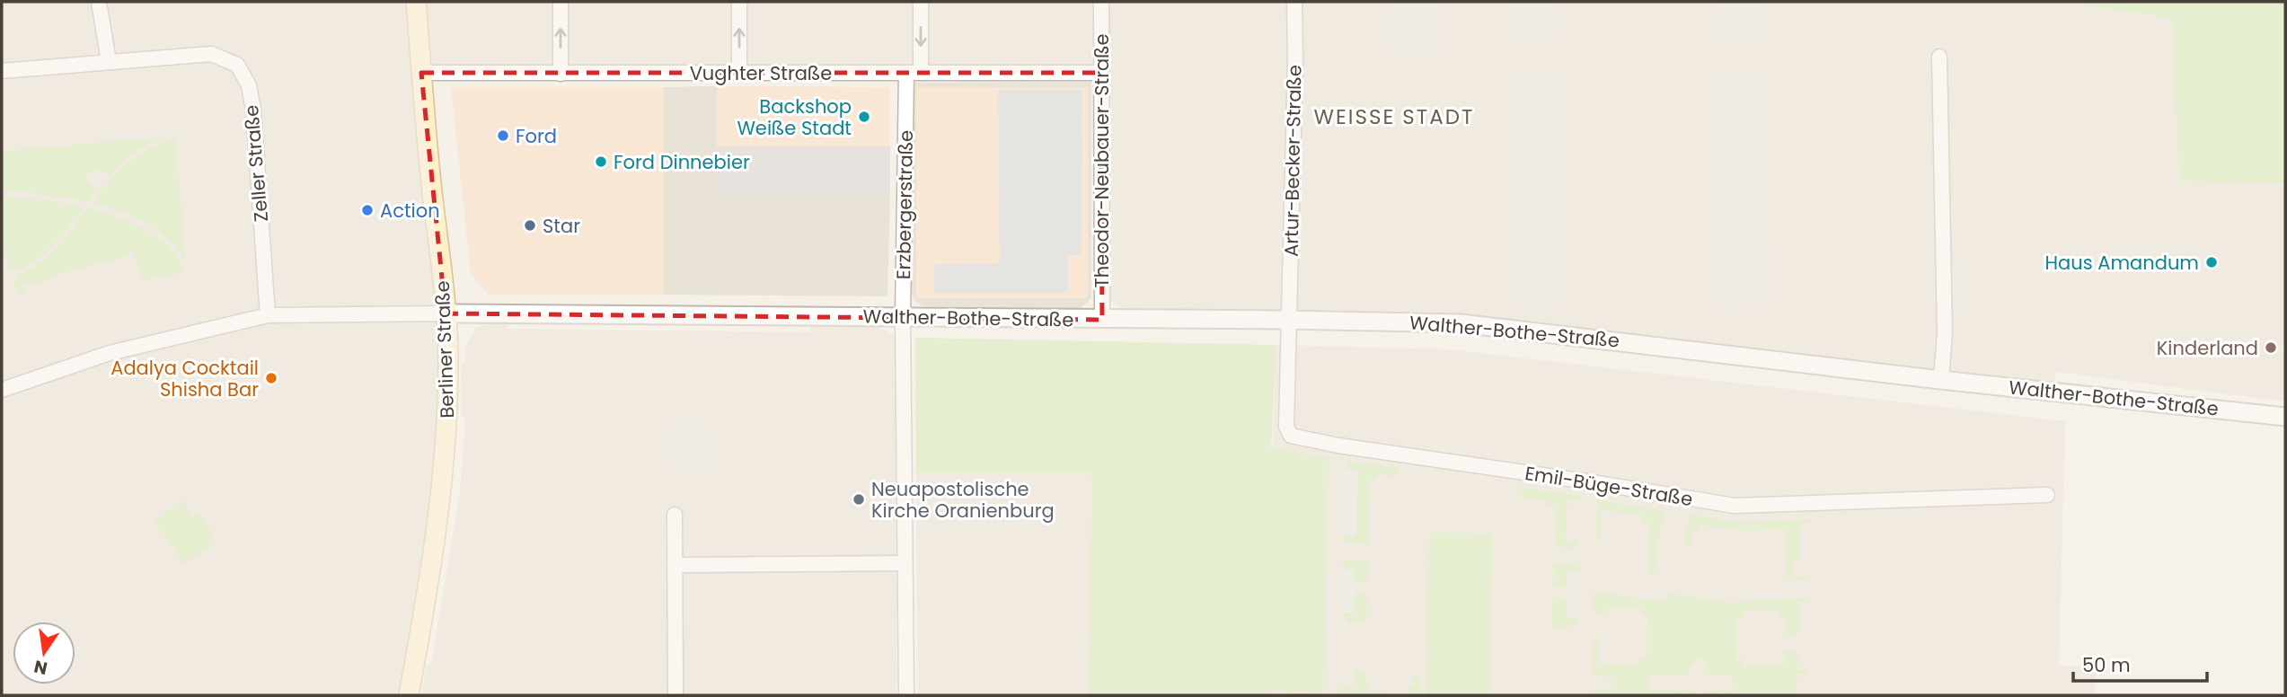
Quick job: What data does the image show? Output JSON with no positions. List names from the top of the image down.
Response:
{
  "streets": {
    "main road": ["Berliner Straße"],
    "street": [
      "Vughter Straße",
      "Theodor-Neubauer-Straße",
      "Artur-Becker-Straße",
      "Zeller Straße",
      "Erzbergerstraße",
      "Walther-Bothe-Straße",
      "Emil-Büge-Straße"
    ]
  },
  "crossings": [
    ["Vughter Straße", "Theodor-Neubauer-Straße"],
    ["Vughter Straße", "Erzbergerstraße"],
    ["Vughter Straße", "Berliner Straße"],
    ["Theodor-Neubauer-Straße", "Walther-Bothe-Straße"],
    ["Artur-Becker-Straße", "Walther-Bothe-Straße"],
    ["Artur-Becker-Straße", "Emil-Büge-Straße"],
    ["Zeller Straße", "Walther-Bothe-Straße"],
    ["Erzbergerstraße", "Walther-Bothe-Straße"],
    ["Walther-Bothe-Straße", "Berliner Straße"],
    ["Walther-Bothe-Straße", "Emil-Büge-Straße"]
  ],
  "districts": ["WEISSE STADT"],
  "places": [
    "Backshop Weiße Stadt",
    "Ford",
    "Ford Dinnebier",
    "Action",
    "Star",
    "Haus Amandum",
    "Kinderland",
    "Adalya Cocktail Shisha Bar",
    "Neuapostolische Kirche Oranienburg"
  ],
  "scale_bar": "50 m",
  "north": "bottom"
}
